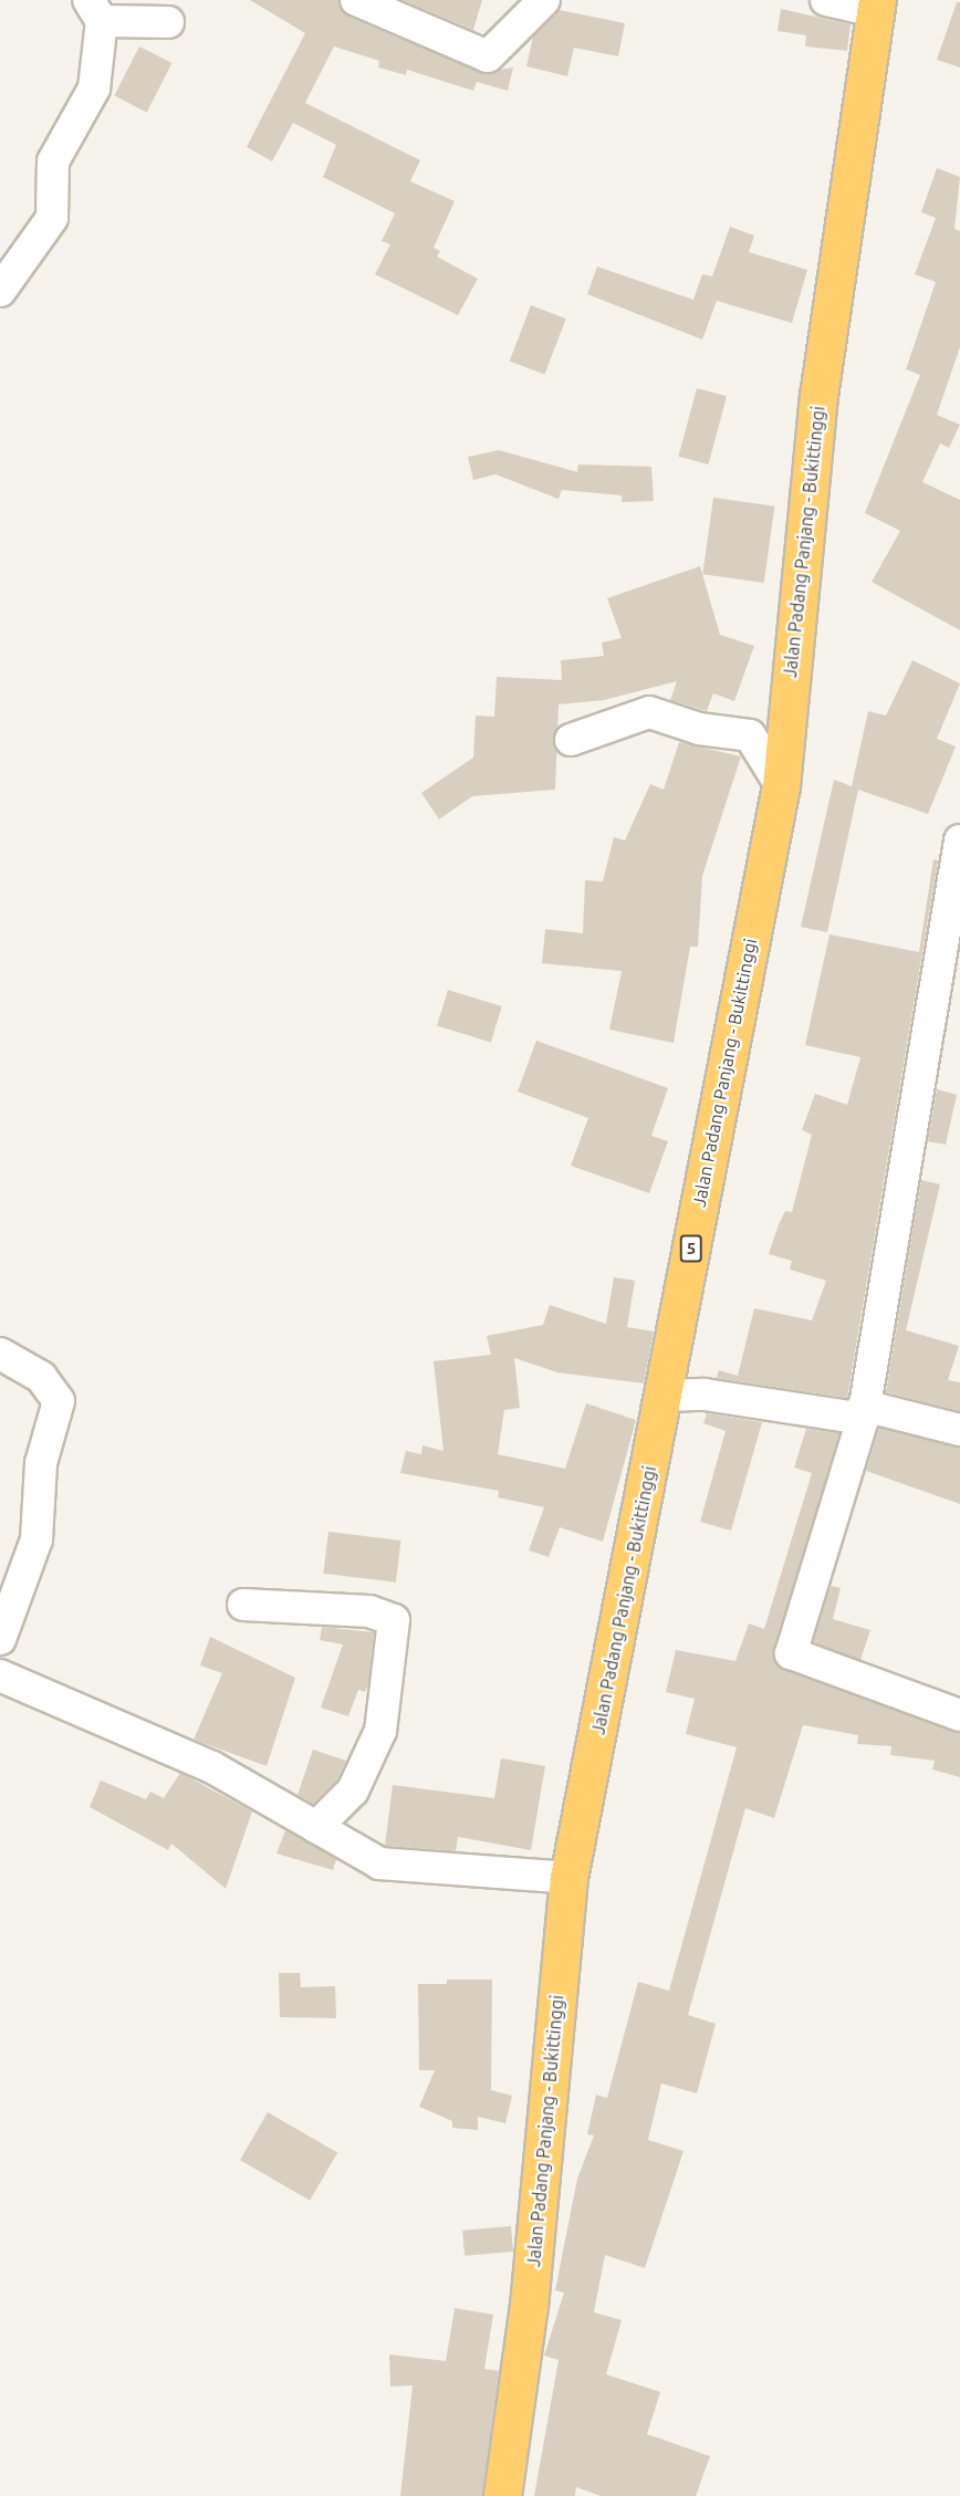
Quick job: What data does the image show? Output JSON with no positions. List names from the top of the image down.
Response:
{
  "streets": {
    "highway": ["Jalan Padang Panjang - Bukittinggi", "5"]
  }
}
